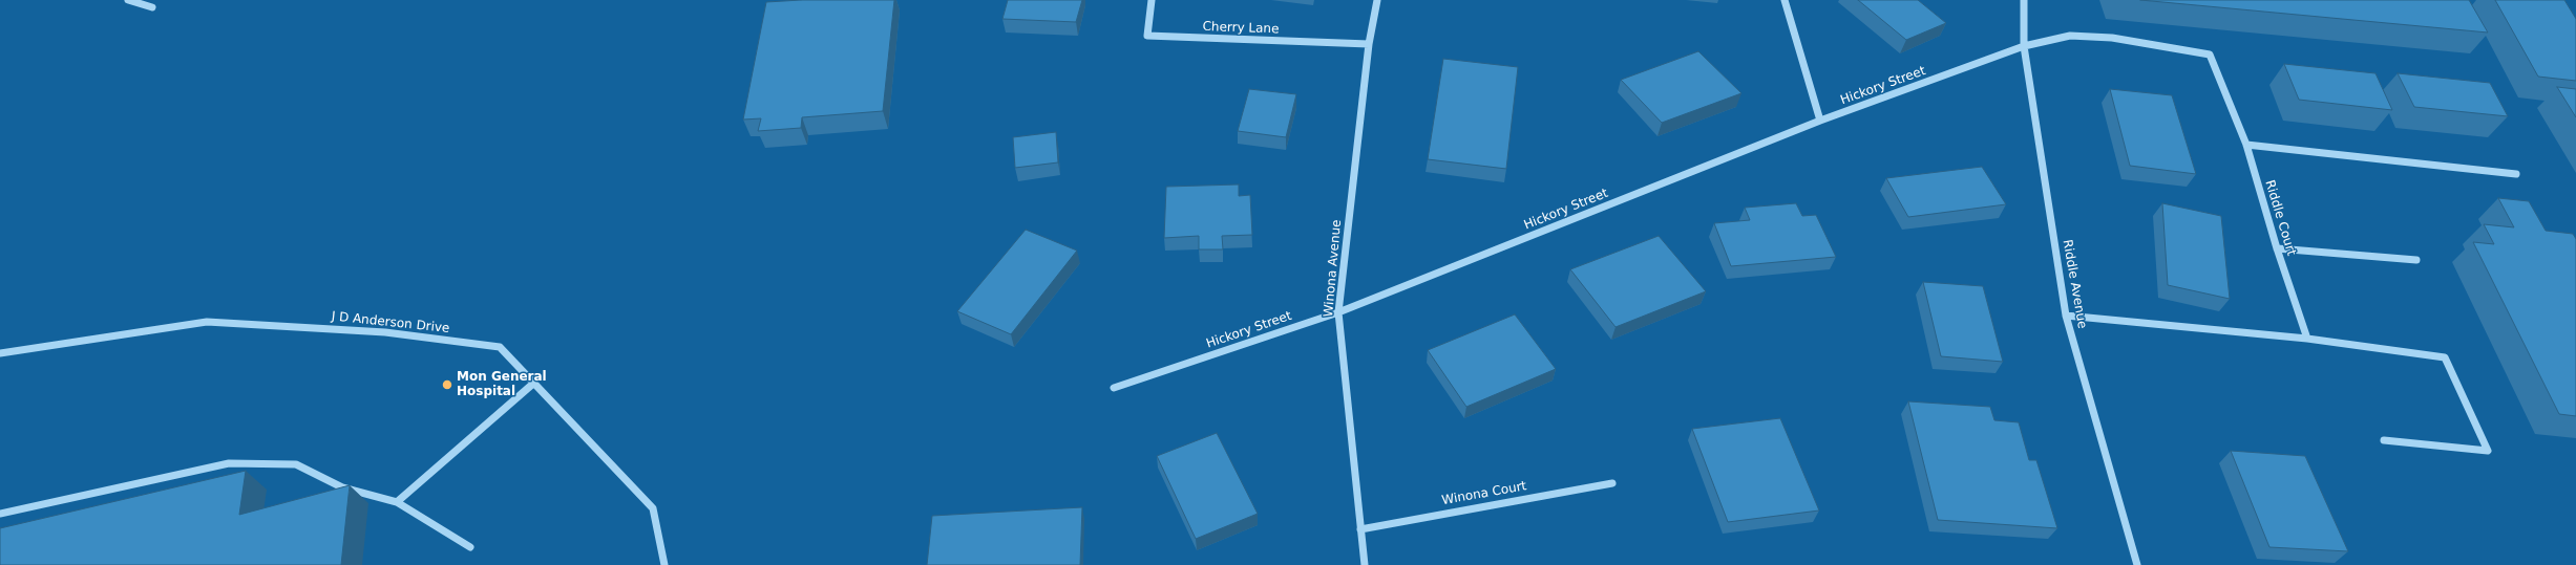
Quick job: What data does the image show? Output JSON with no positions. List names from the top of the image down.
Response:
{
  "streets": {
    "street": [
      "Cherry Lane",
      "Hickory Street",
      "Riddle Court",
      "Winona Avenue",
      "Riddle Avenue",
      "J D Anderson Drive",
      "Winona Court"
    ]
  },
  "crossings": [
    ["Cherry Lane", "Winona Avenue"],
    ["Hickory Street", "Riddle Court"],
    ["Hickory Street", "Winona Avenue"],
    ["Hickory Street", "Riddle Avenue"],
    ["Riddle Court", "Riddle Avenue"],
    ["Winona Avenue", "Winona Court"]
  ],
  "places": ["Mon General Hospital"]
}
